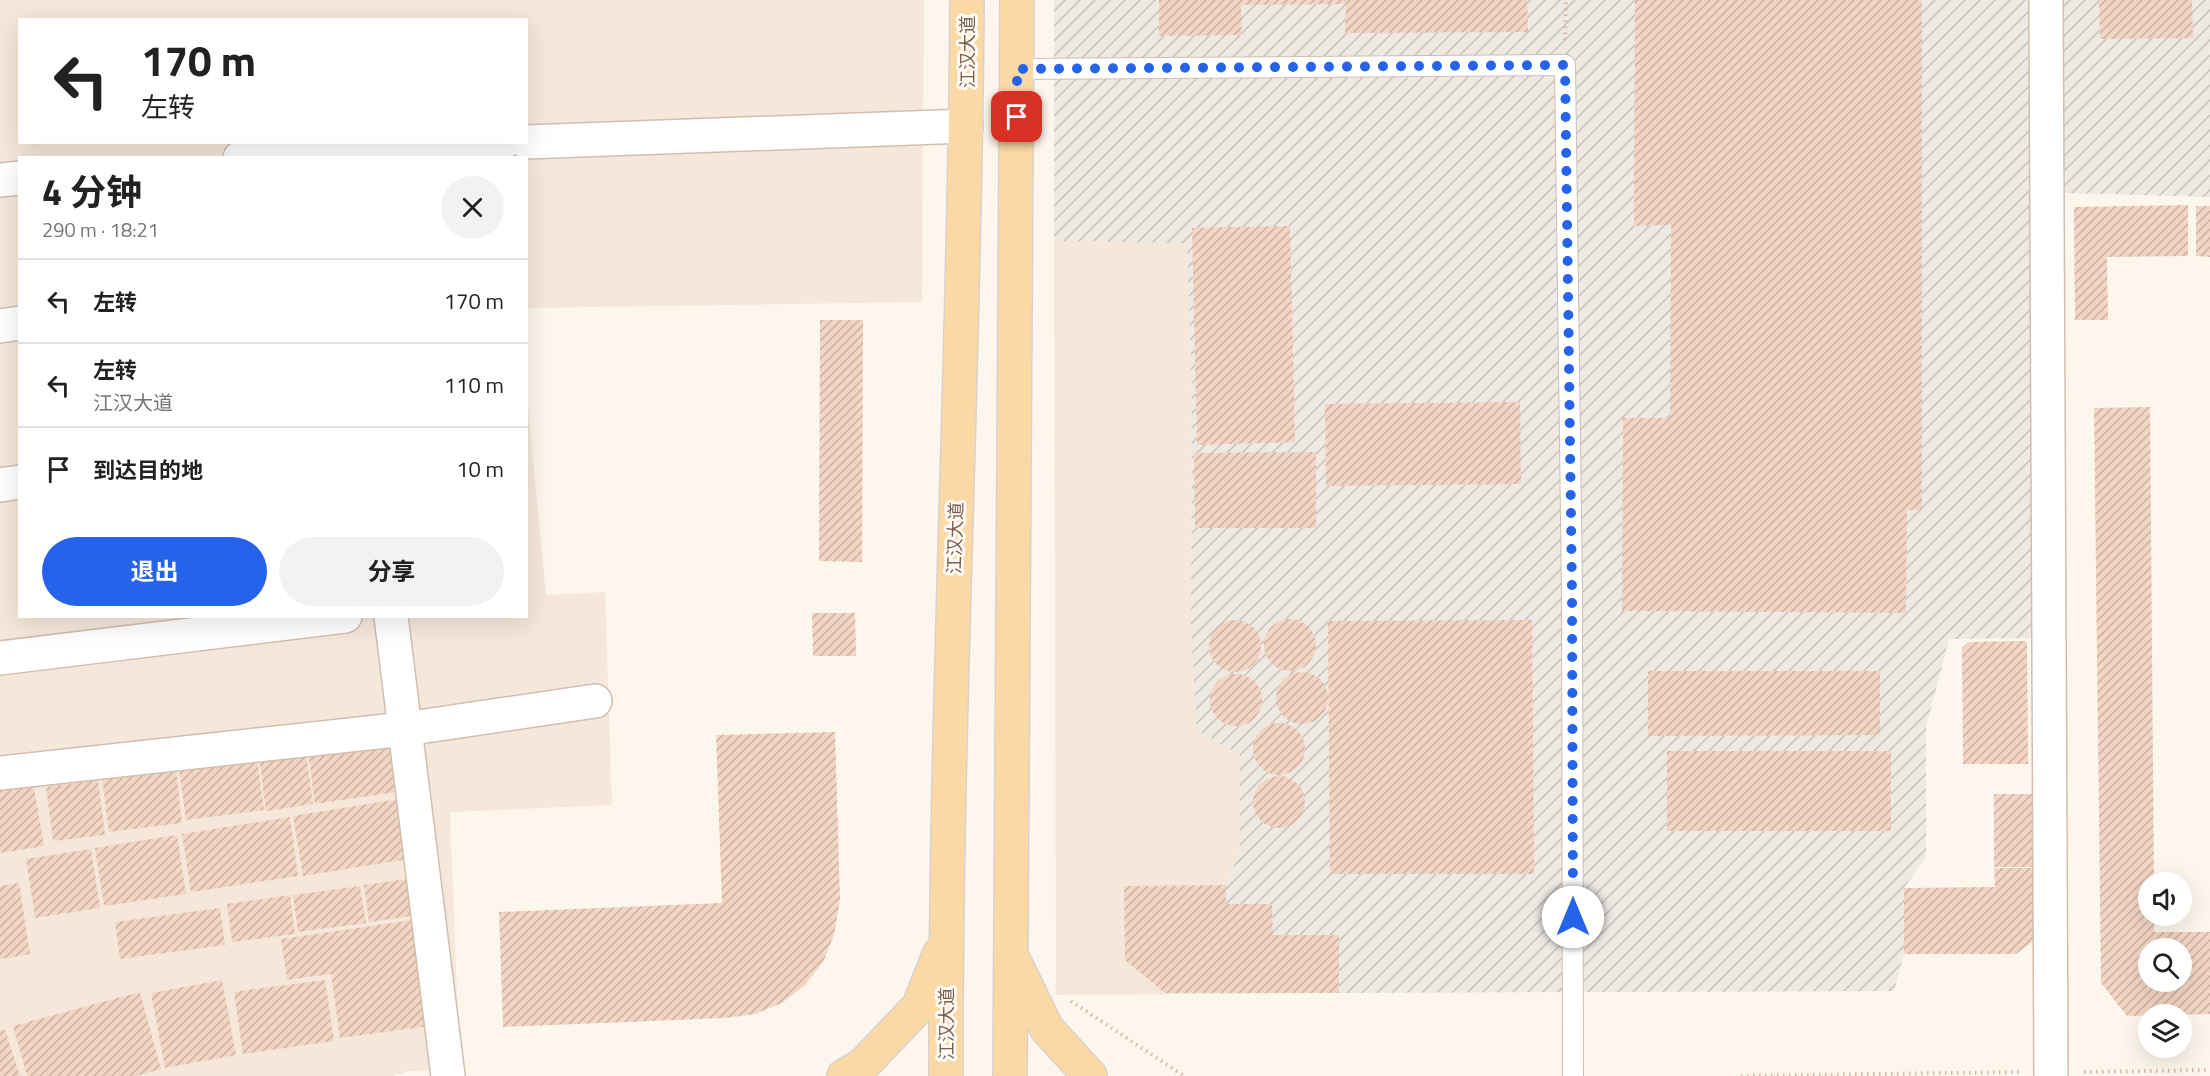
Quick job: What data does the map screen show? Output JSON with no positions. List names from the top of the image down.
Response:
{
  "streets": {
    "main road": ["江汉大道"]
  },
  "page": {
    "turn": ["170 m", "左转"],
    "heading": ["4 分钟", "290 m · 18:21"],
    "list": [
      {
        "name": "左转",
        "value": "170 m"
      },
      {
        "name": "左转",
        "note": "江汉大道",
        "value": "110 m"
      },
      {
        "name": "到达目的地",
        "value": "10 m"
      }
    ],
    "buttons": ["退出", "分享"]
  }
}
